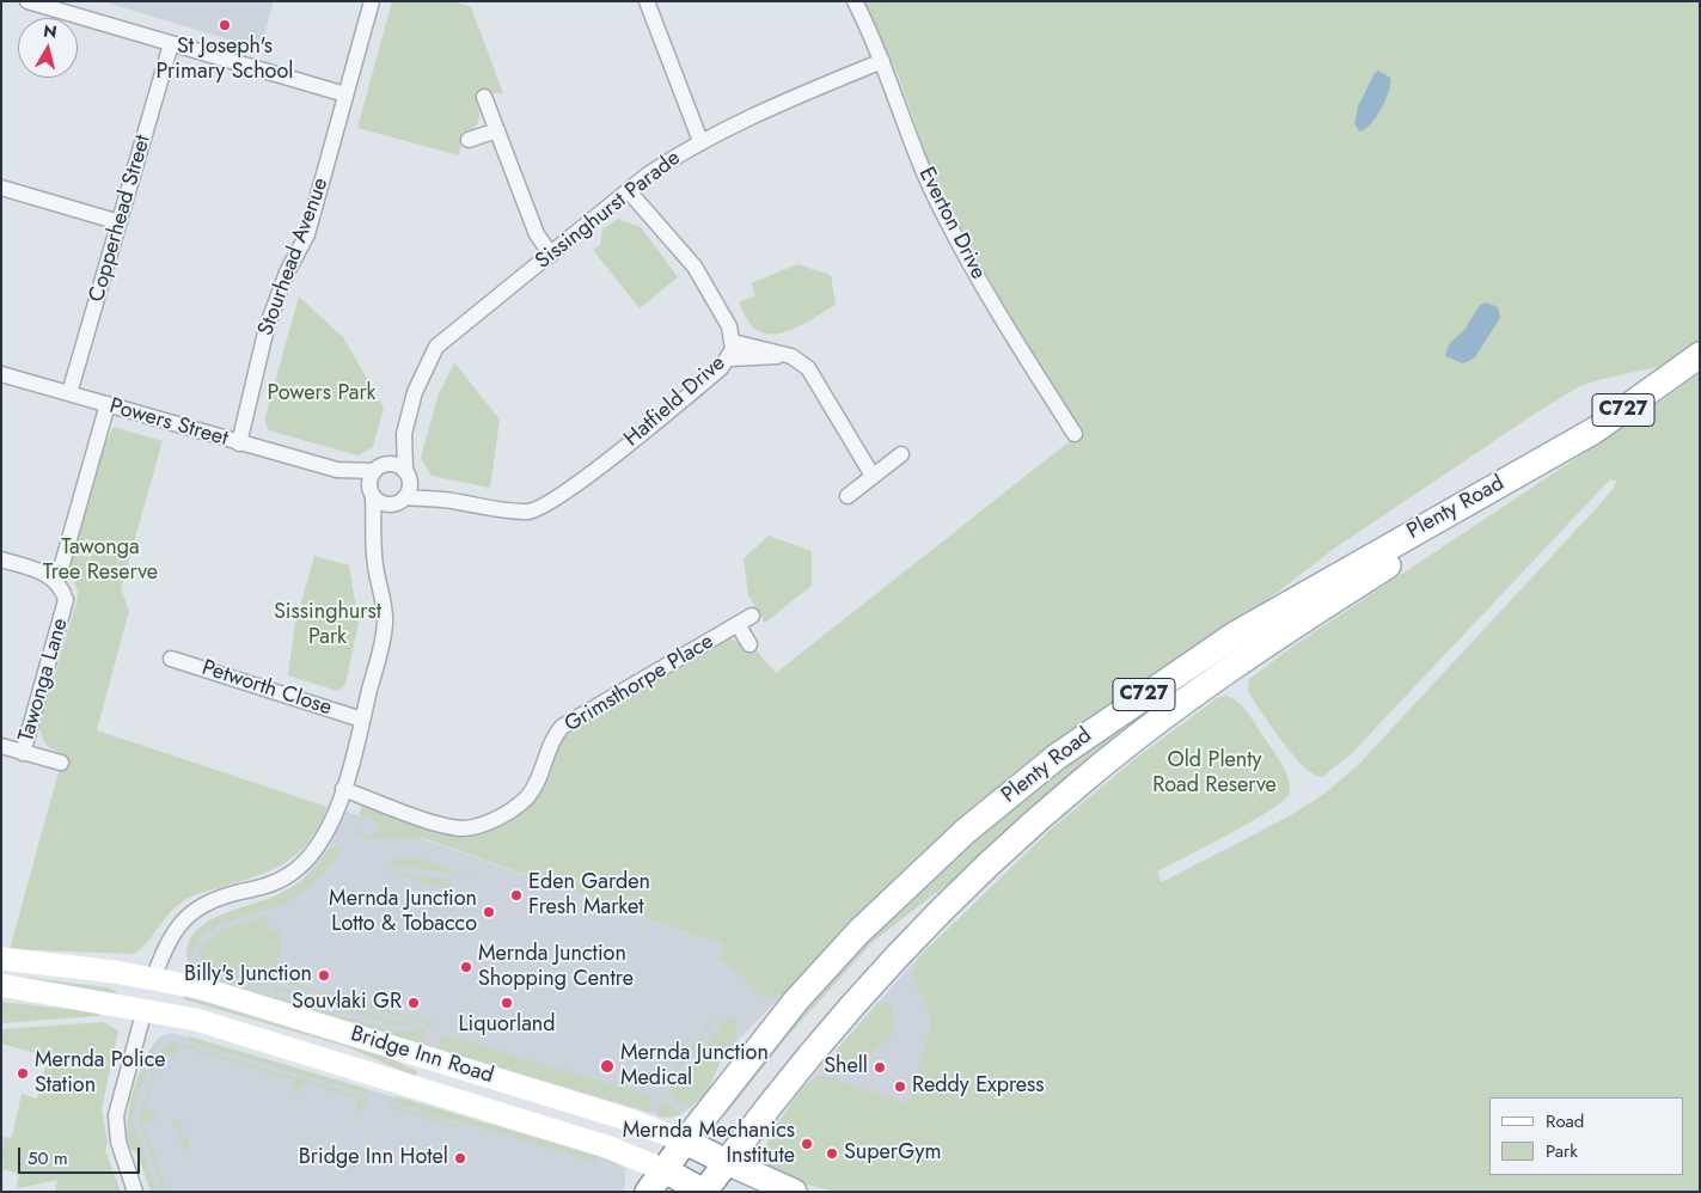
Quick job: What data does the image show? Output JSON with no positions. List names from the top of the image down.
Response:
{
  "streets": {
    "main road": ["C727", "Plenty Road", "Bridge Inn Road"],
    "street": [
      "Sissinghurst Parade",
      "Copperhead Street",
      "Everton Drive",
      "Stourhead Avenue",
      "Hatfield Drive",
      "Powers Street",
      "Tawonga Lane",
      "Grimsthorpe Place",
      "Petworth Close"
    ]
  },
  "crossings": [
    ["Sissinghurst Parade", "Everton Drive"],
    ["Sissinghurst Parade", "Hatfield Drive"],
    ["Sissinghurst Parade", "Powers Street"],
    ["Copperhead Street", "Powers Street"],
    ["Stourhead Avenue", "Powers Street"],
    ["Hatfield Drive", "Powers Street"],
    ["Powers Street", "Tawonga Lane"],
    ["Plenty Road", "Bridge Inn Road"]
  ],
  "parks": [
    "Powers Park",
    "Tawonga Tree Reserve",
    "Sissinghurst Park",
    "Old Plenty Road Reserve"
  ],
  "places": [
    "St Joseph's Primary School",
    "Eden Garden Fresh Market",
    "Mernda Junction Lotto & Tobacco",
    "Mernda Junction Shopping Centre",
    "Billy's Junction",
    "Souvlaki GR",
    "Liquorland",
    "Mernda Junction Medical",
    "Shell",
    "Mernda Police Station",
    "Reddy Express",
    "Mernda Mechanics Institute",
    "SuperGym",
    "Bridge Inn Hotel"
  ],
  "legend": ["Road", "Park"],
  "scale_bar": "50 m",
  "north": "top"
}
